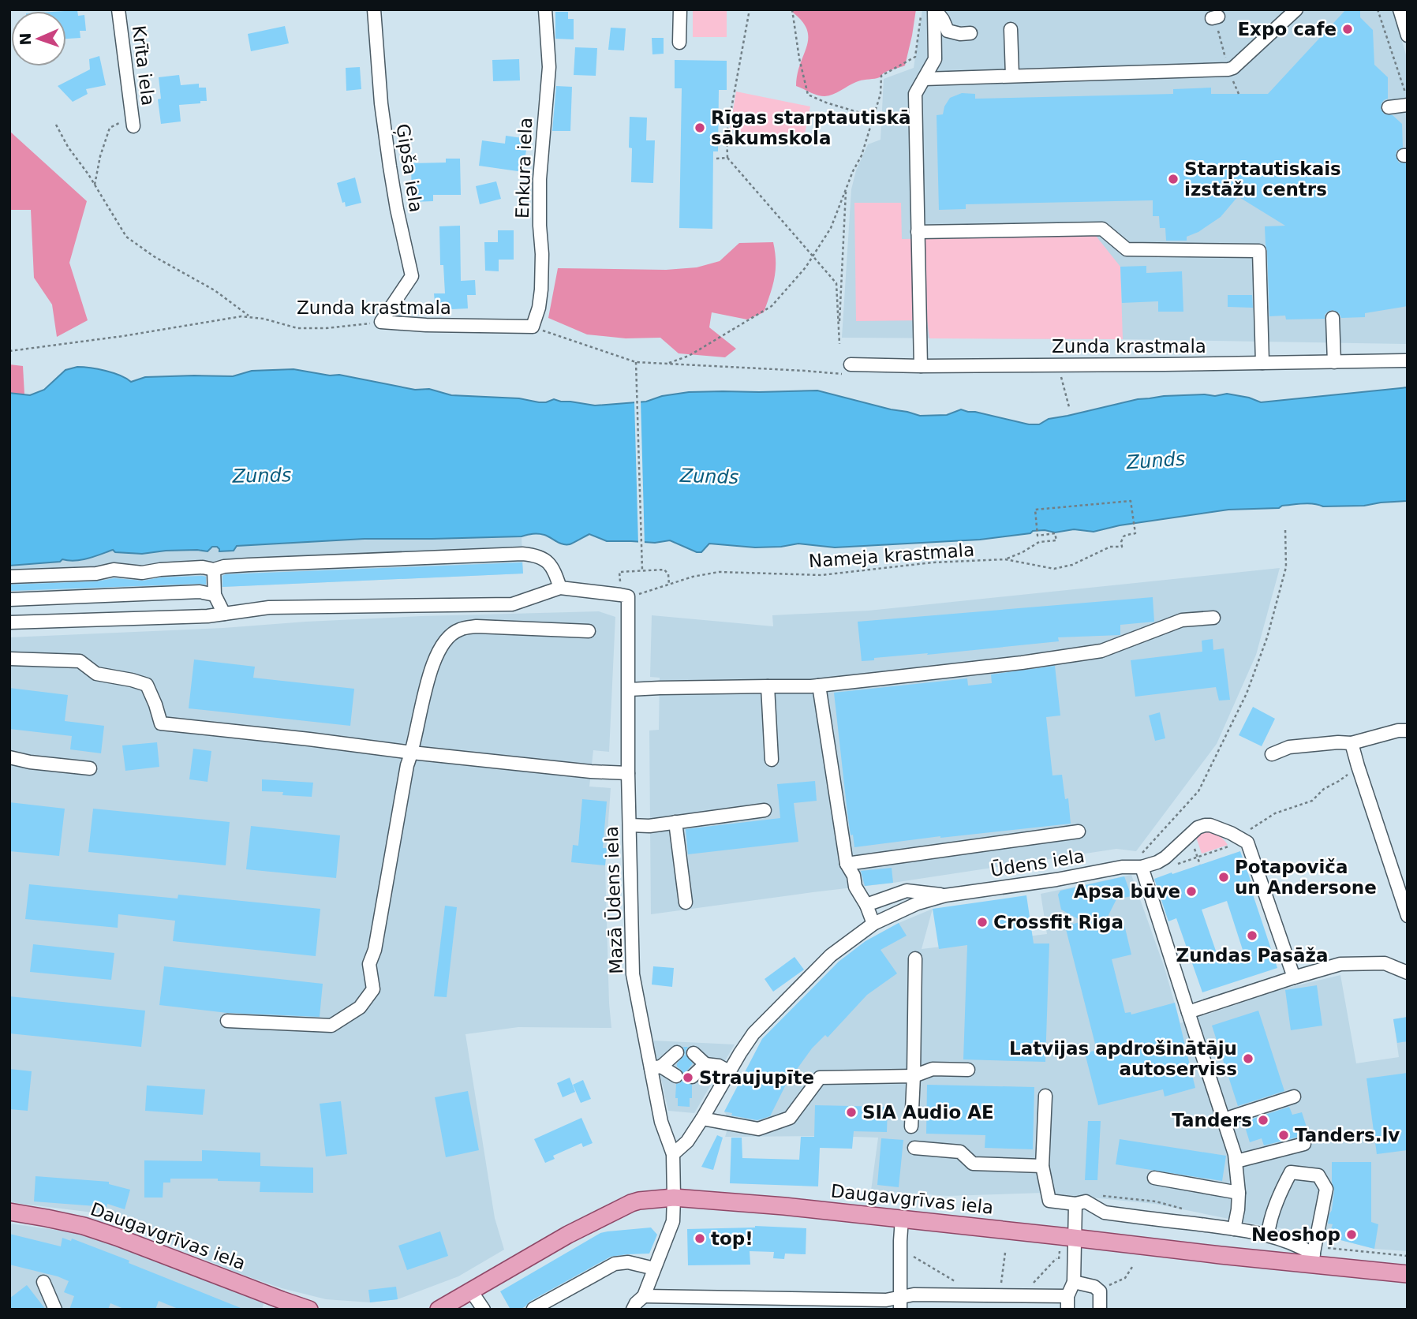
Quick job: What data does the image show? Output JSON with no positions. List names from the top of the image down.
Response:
{
  "streets": {
    "main road": ["Daugavgrīvas iela"],
    "street": [
      "Krīta iela",
      "Ģipša iela",
      "Enkura iela",
      "Zunda krastmala",
      "Ūdens iela",
      "Mazā Ūdens iela"
    ],
    "path": ["Nameja krastmala"]
  },
  "crossings": [
    ["Ģipša iela", "Zunda krastmala"],
    ["Enkura iela", "Zunda krastmala"],
    ["Nameja krastmala", "Mazā Ūdens iela"],
    ["Ūdens iela", "Mazā Ūdens iela"],
    ["Mazā Ūdens iela", "Daugavgrīvas iela"]
  ],
  "water": ["Zunds"],
  "places": [
    "Expo cafe",
    "Rīgas starptautiskā sākumskola",
    "Starptautiskais izstāžu centrs",
    "Potapoviča un Andersone",
    "Apsa būve",
    "Crossfit Riga",
    "Zundas Pasāža",
    "Latvijas apdrošinātāju autoserviss",
    "Straujupīte",
    "SIA Audio AE",
    "Tanders",
    "Tanders.lv",
    "Neoshop",
    "top!"
  ],
  "north": "left"
}
